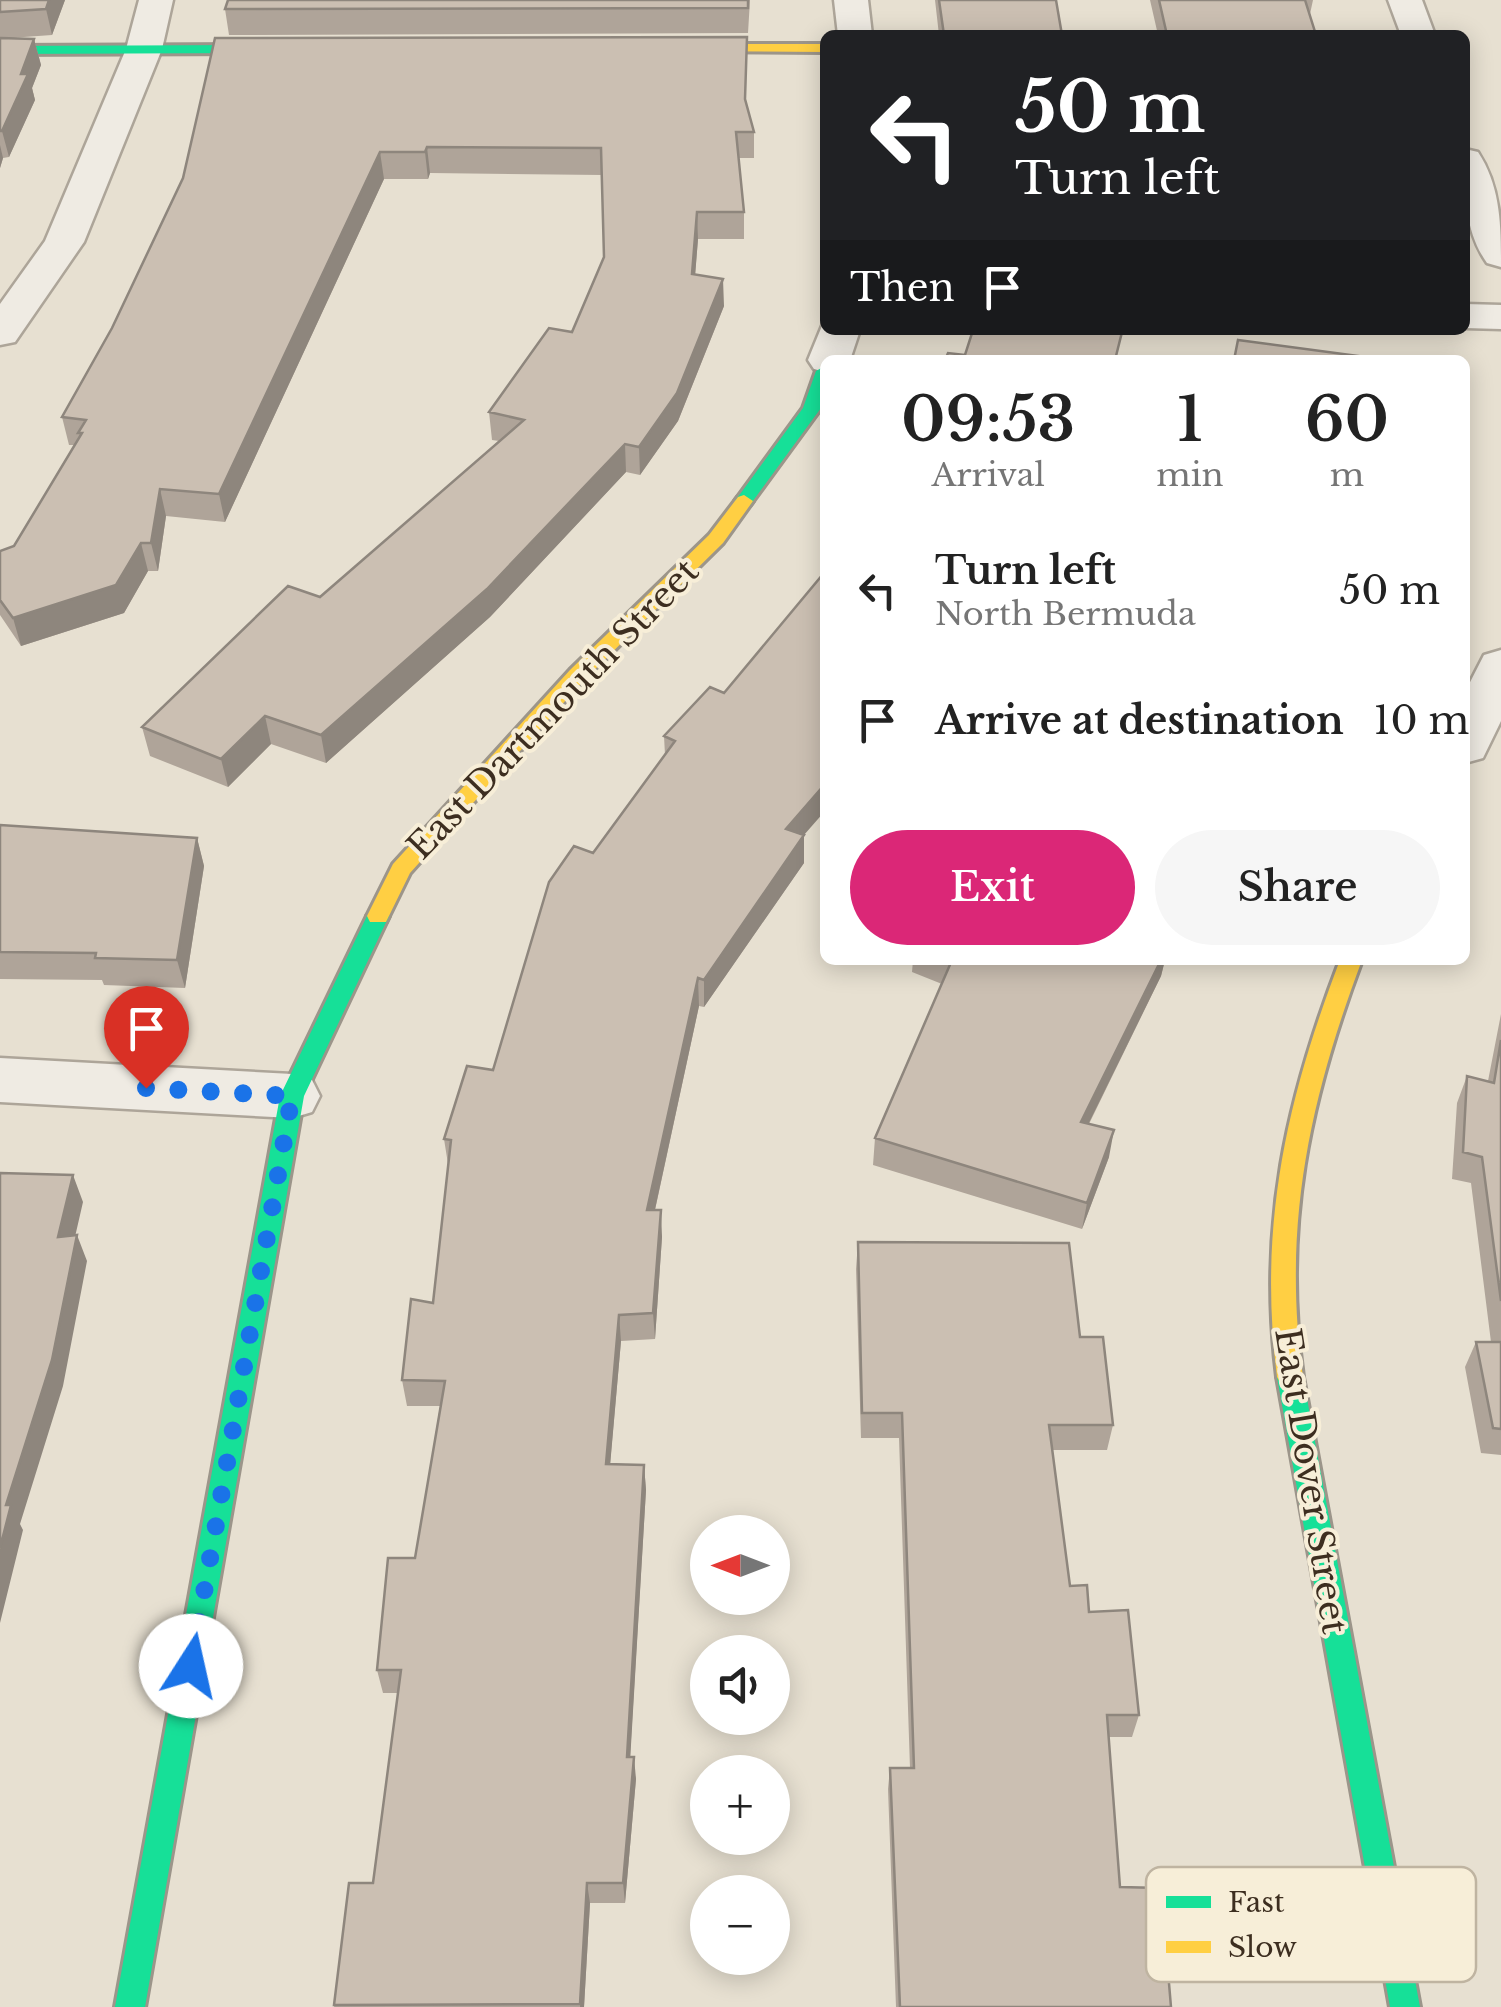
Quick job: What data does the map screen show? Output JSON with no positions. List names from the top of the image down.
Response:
{
  "streets": {
    "street": ["East Dartmouth Street", "East Dover Street"]
  },
  "legend": ["Fast", "Slow"],
  "north": "left",
  "page": {
    "turn": ["50 m", "Turn left"],
    "then": "Then",
    "eta": [
      "09:53",
      "Arrival",
      "1",
      "min",
      "60",
      "m"
    ],
    "list": [
      {
        "name": "Turn left",
        "note": "North Bermuda",
        "value": "50 m"
      },
      {
        "name": "Arrive at destination",
        "value": "10 m"
      }
    ],
    "buttons": ["Exit", "Share"],
    "map_buttons": ["+", "−"]
  }
}
